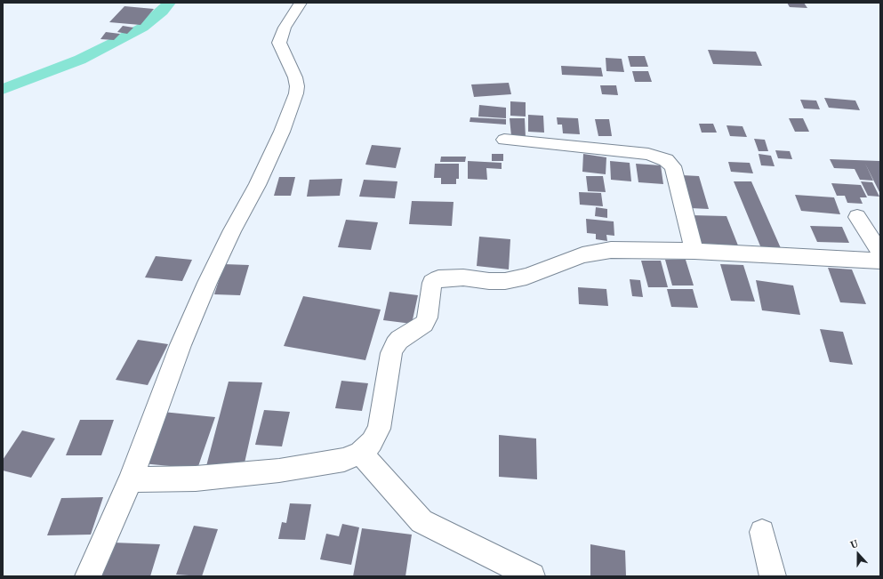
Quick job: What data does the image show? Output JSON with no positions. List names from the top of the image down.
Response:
{
  "north": "top"
}
